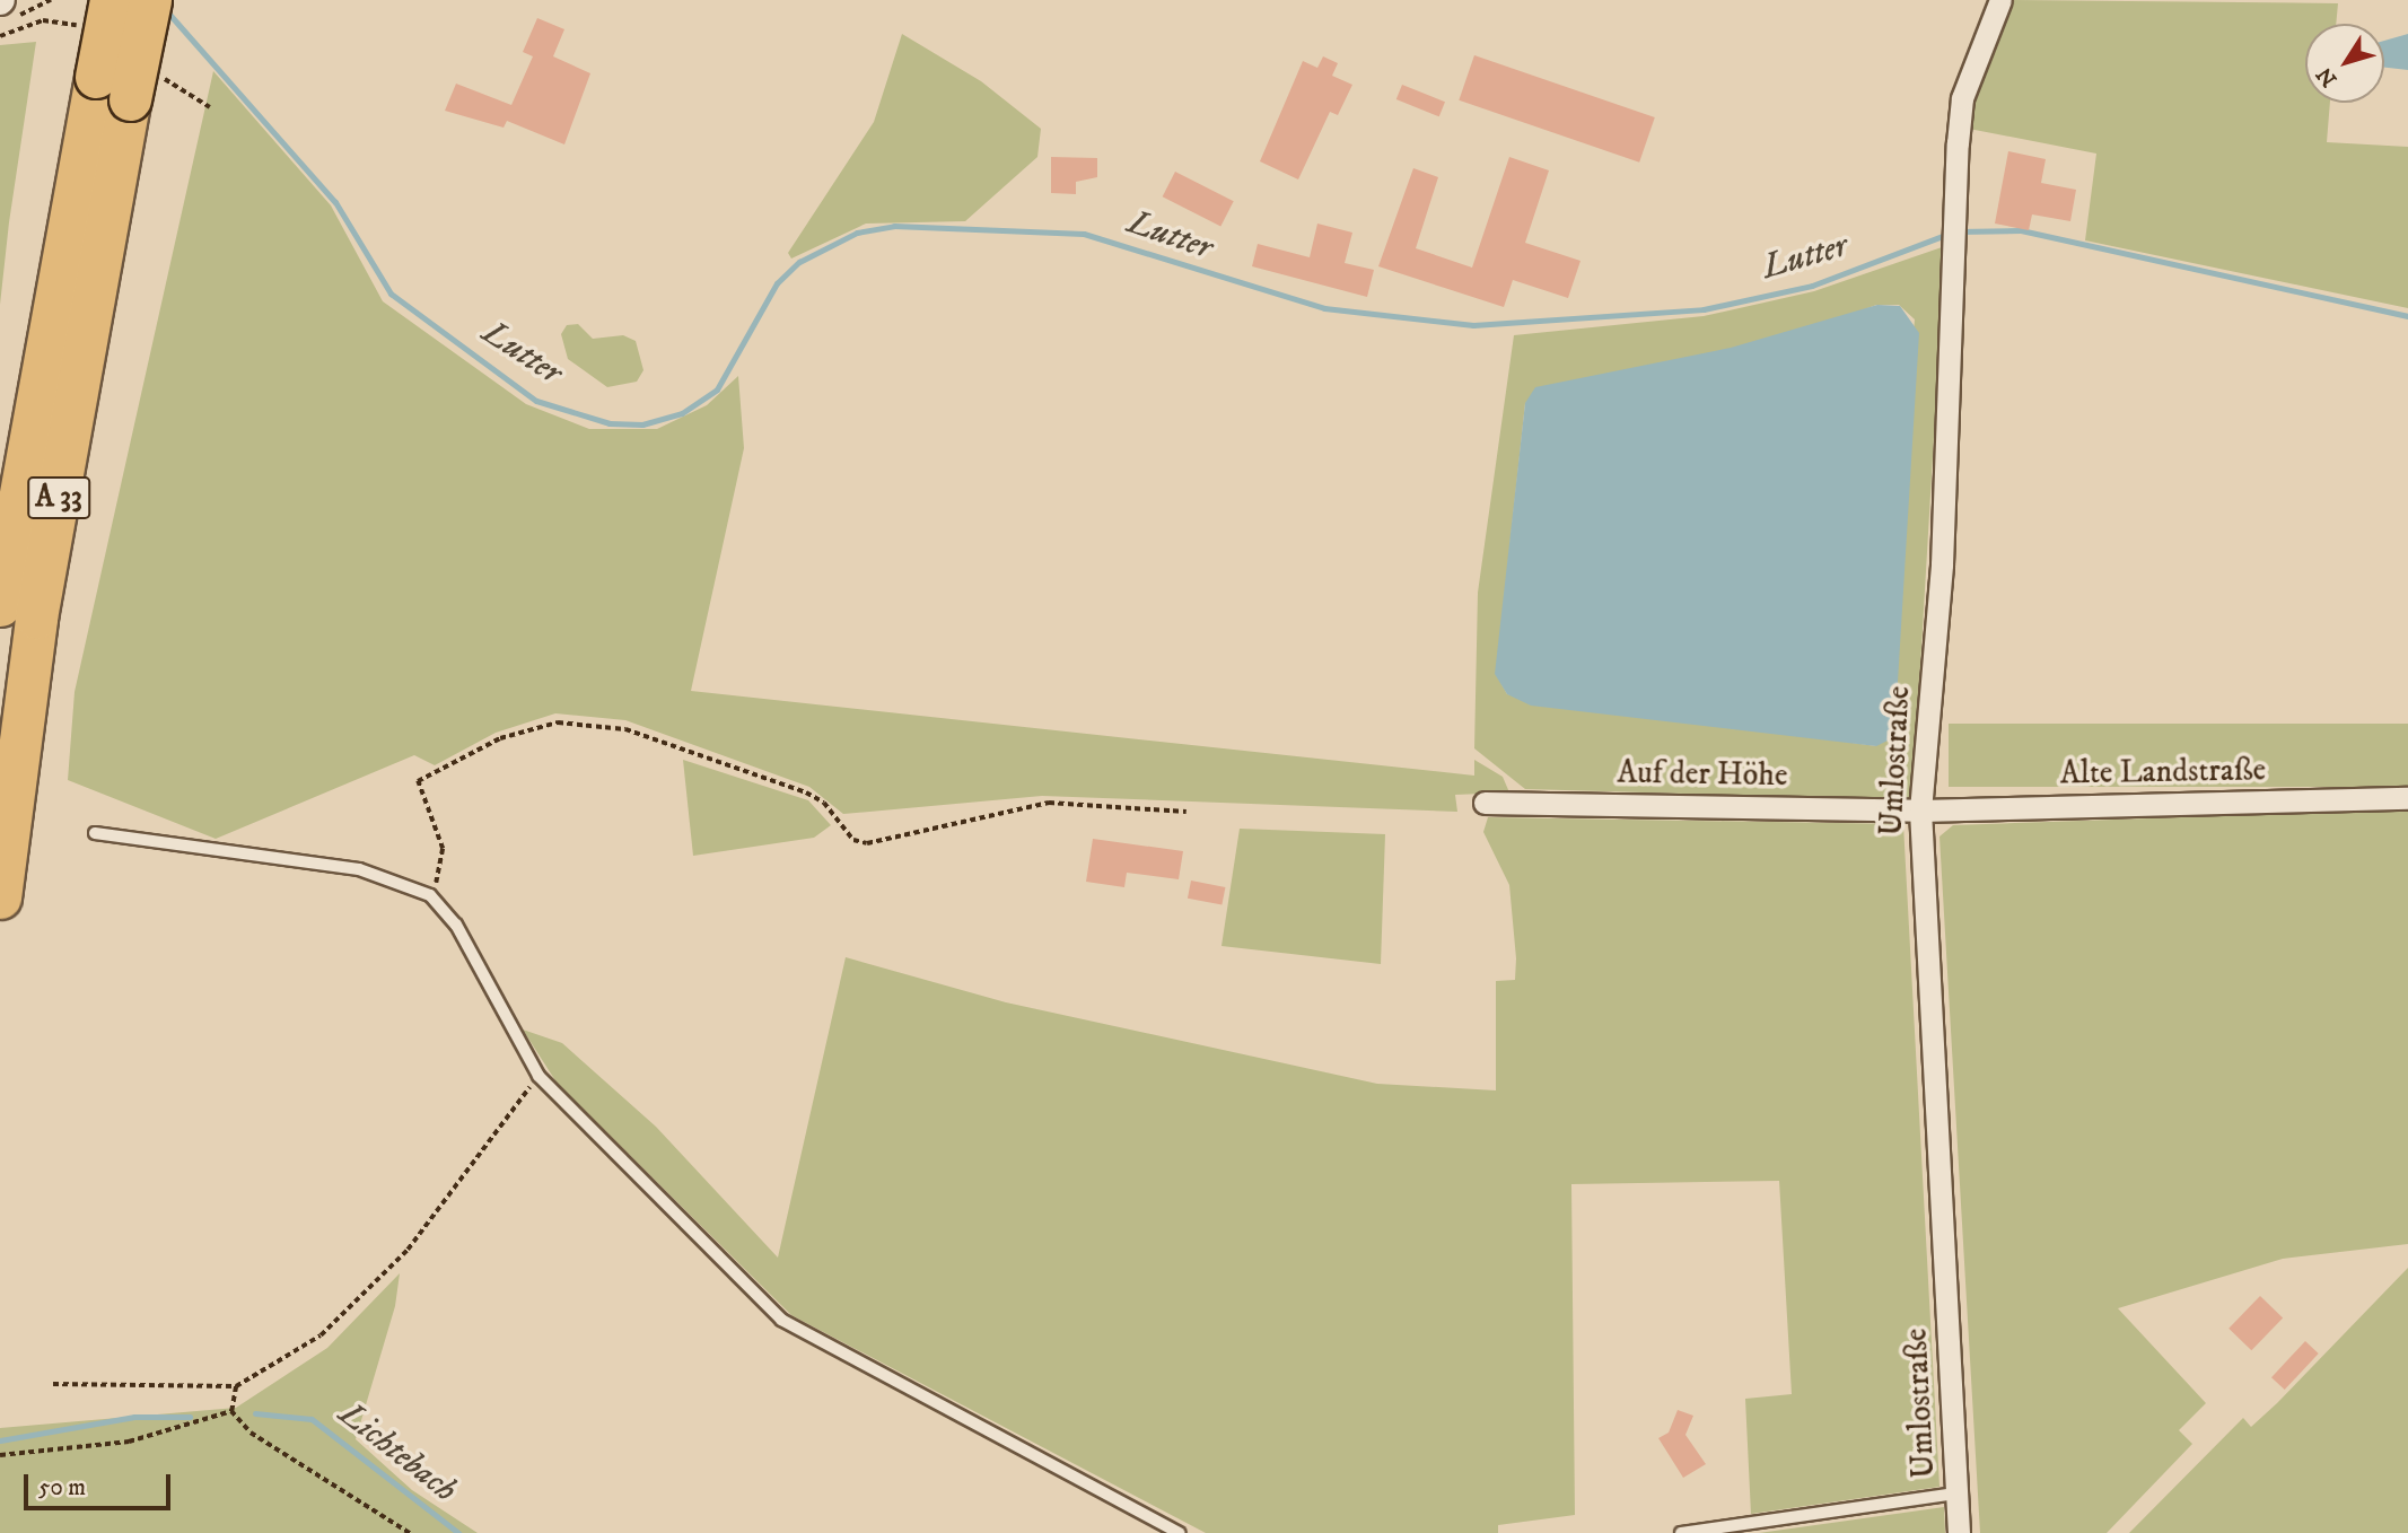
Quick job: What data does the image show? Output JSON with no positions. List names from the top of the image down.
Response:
{
  "streets": {
    "highway": ["A 33"],
    "street": ["Umlostraße", "Alte Landstraße", "Auf der Höhe"]
  },
  "crossings": [
    ["Umlostraße", "Alte Landstraße"],
    ["Umlostraße", "Auf der Höhe"],
    ["Alte Landstraße", "Auf der Höhe"]
  ],
  "water": ["Lutter", "Lichtebach"],
  "scale_bar": "50 m",
  "north": "bottom left"
}
